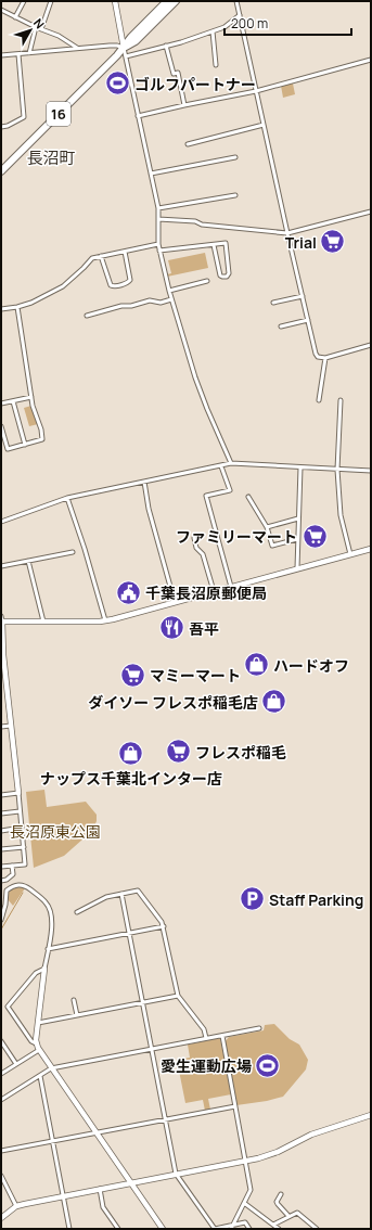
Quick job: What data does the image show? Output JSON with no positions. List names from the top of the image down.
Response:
{
  "streets": {
    "highway": ["16"]
  },
  "districts": ["長沼町"],
  "parks": ["長沼原東公園"],
  "places": {
    "sports": ["ゴルフパートナー", "愛生運動広場"],
    "supermarket": [
      "Trial",
      "ファミリーマート",
      "マミーマート",
      "フレスポ稲毛"
    ],
    "public building": ["千葉長沼原郵便局"],
    "restaurant": ["吾平"],
    "shop": ["ハードオフ", "ダイソー フレスポ稲毛店", "ナップス千葉北インター店"],
    "parking": ["Staff Parking"]
  },
  "scale_bar": "200 m",
  "north": "top right"
}
